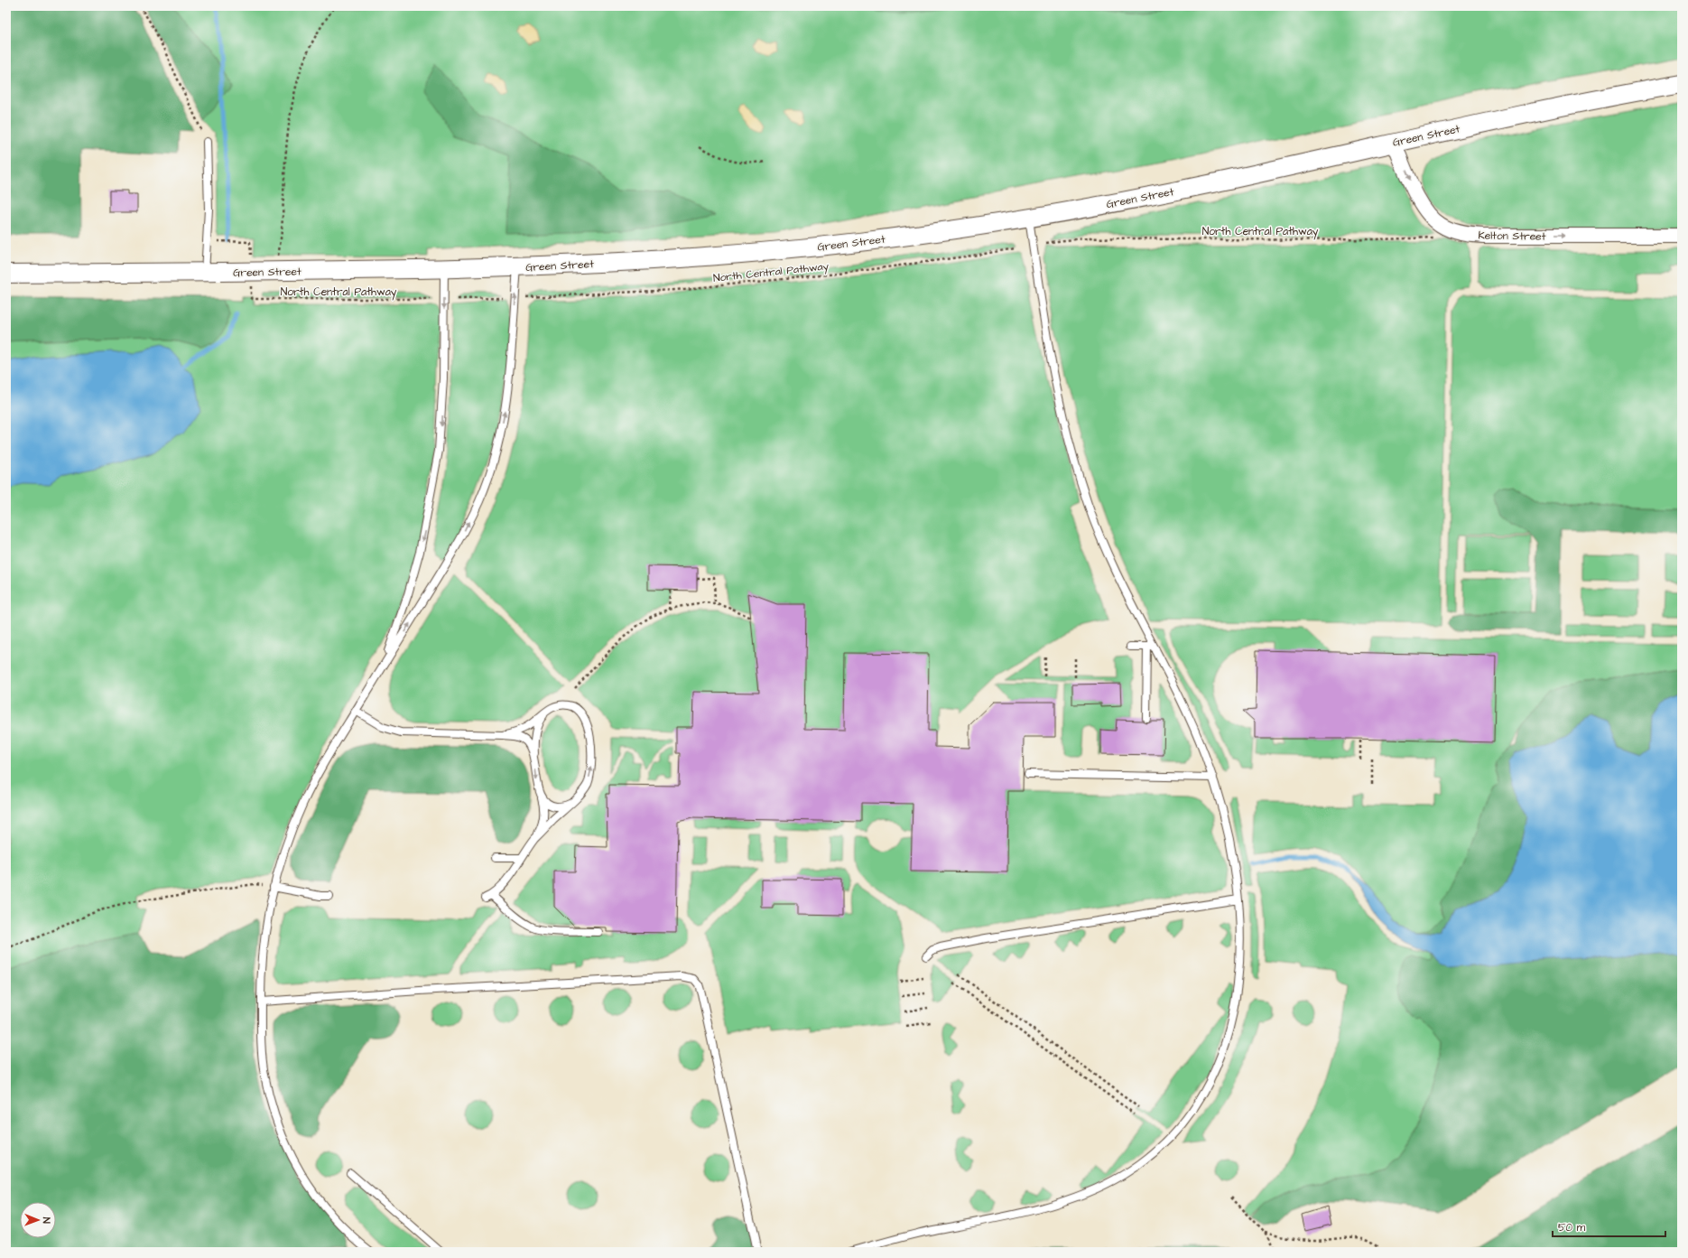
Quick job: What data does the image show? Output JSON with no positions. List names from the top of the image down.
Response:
{
  "streets": {
    "street": ["Green Street", "Kelton Street"],
    "path": ["North Central Pathway"]
  },
  "crossings": [
    ["Green Street", "Kelton Street"]
  ],
  "one_way": ["Kelton Street"],
  "scale_bar": "50 m",
  "north": "right"
}
